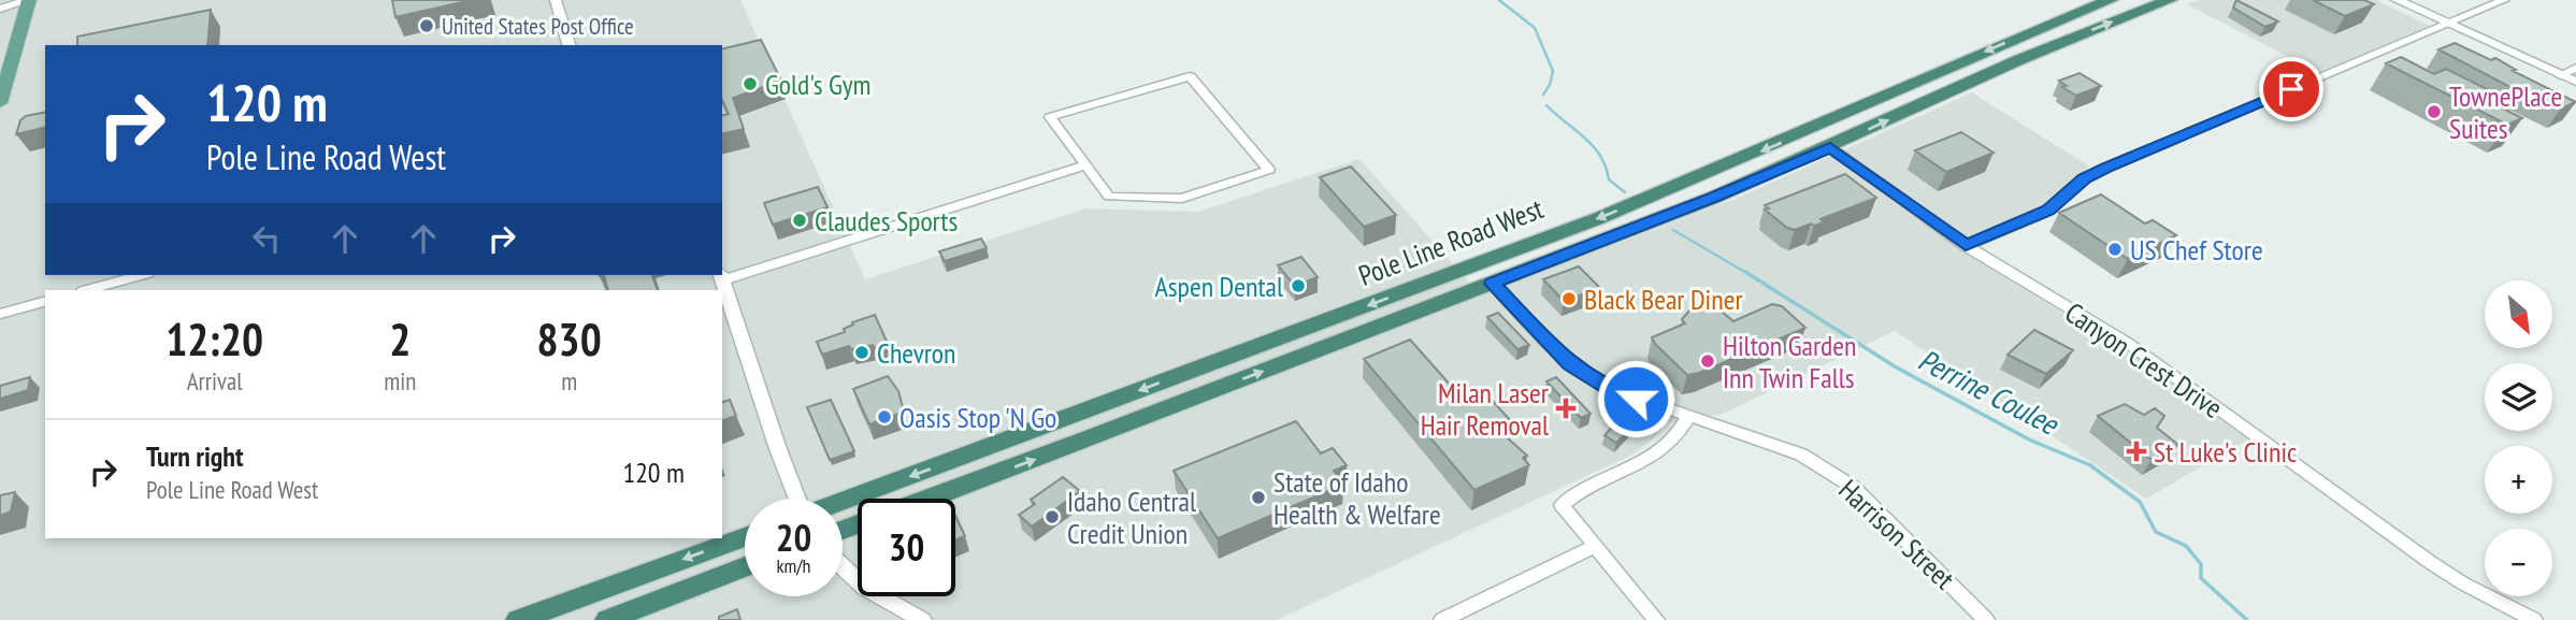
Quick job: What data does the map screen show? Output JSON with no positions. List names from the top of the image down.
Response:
{
  "streets": {
    "highway": ["Pole Line Road West"],
    "street": ["Canyon Crest Drive", "Harrison Street"]
  },
  "crossings": [
    ["Pole Line Road West", "Canyon Crest Drive"],
    ["Pole Line Road West", "Harrison Street"]
  ],
  "water": ["Perrine Coulee"],
  "places": {
    "other": [
      "United States Post Office",
      "Gold's Gym",
      "TownePlace Suites",
      "Claudes Sports",
      "US Chef Store",
      "Aspen Dental",
      "Black Bear Diner",
      "Chevron",
      "Hilton Garden Inn Twin Falls",
      "Oasis Stop 'N Go",
      "State of Idaho Health & Welfare",
      "Idaho Central Credit Union"
    ],
    "health": ["Milan Laser Hair Removal", "St Luke's Clinic"]
  },
  "north": "bottom right",
  "page": {
    "turn": ["120 m", "Pole Line Road West"],
    "map_buttons": ["+", "−"],
    "eta": [
      "12:20",
      "Arrival",
      "2",
      "min",
      "830",
      "m"
    ],
    "list": [
      {
        "name": "Turn right",
        "note": "Pole Line Road West",
        "value": "120 m"
      }
    ],
    "speed": "20 km/h",
    "limit": "30"
  }
}
